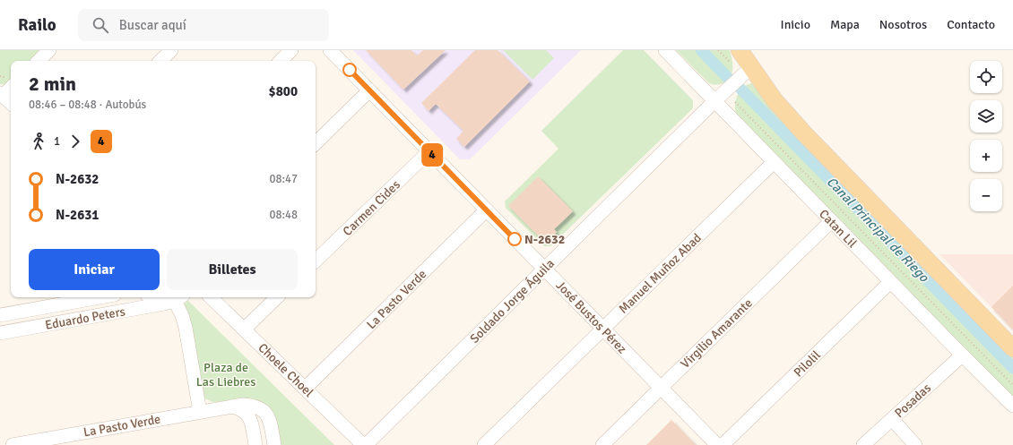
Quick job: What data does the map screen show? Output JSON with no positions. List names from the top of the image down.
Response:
{
  "streets": {
    "street": [
      "Carmen Cides",
      "Catan Lil",
      "Manuel Muñoz Abad",
      "La Pasto Verde",
      "Soldado Jorge Águila",
      "José Bustos Pérez",
      "Eduardo Peters",
      "Virgilio Amarante",
      "Pilolil",
      "Choele Choel",
      "Posadas"
    ]
  },
  "crossings": [
    ["Carmen Cides", "José Bustos Pérez"],
    ["Catan Lil", "Manuel Muñoz Abad"],
    ["Catan Lil", "Soldado Jorge Águila"],
    ["Catan Lil", "Virgilio Amarante"],
    ["Catan Lil", "Pilolil"],
    ["Catan Lil", "Posadas"],
    ["Manuel Muñoz Abad", "José Bustos Pérez"],
    ["La Pasto Verde", "José Bustos Pérez"],
    ["La Pasto Verde", "Choele Choel"],
    ["Soldado Jorge Águila", "José Bustos Pérez"],
    ["Soldado Jorge Águila", "Choele Choel"],
    ["José Bustos Pérez", "Virgilio Amarante"]
  ],
  "water": ["Canal Principal de Riego"],
  "parks": ["Plaza de Las Liebres"],
  "places": ["N-2632"],
  "lines": ["bus line 4"],
  "page": {
    "header": "Railo",
    "search": "Buscar aquí",
    "nav": [
      "Inicio",
      "Mapa",
      "Nosotros",
      "Contacto"
    ],
    "on_map": "4",
    "map_buttons": ["+", "−"],
    "heading": ["2 min", "08:46 – 08:48 · Autobús", "$800"],
    "legs": ["1", "4"],
    "list": [
      {
        "name": "N-2632",
        "value": "08:47"
      },
      {
        "name": "N-2631",
        "value": "08:48"
      }
    ],
    "buttons": ["Iniciar", "Billetes"]
  }
}
